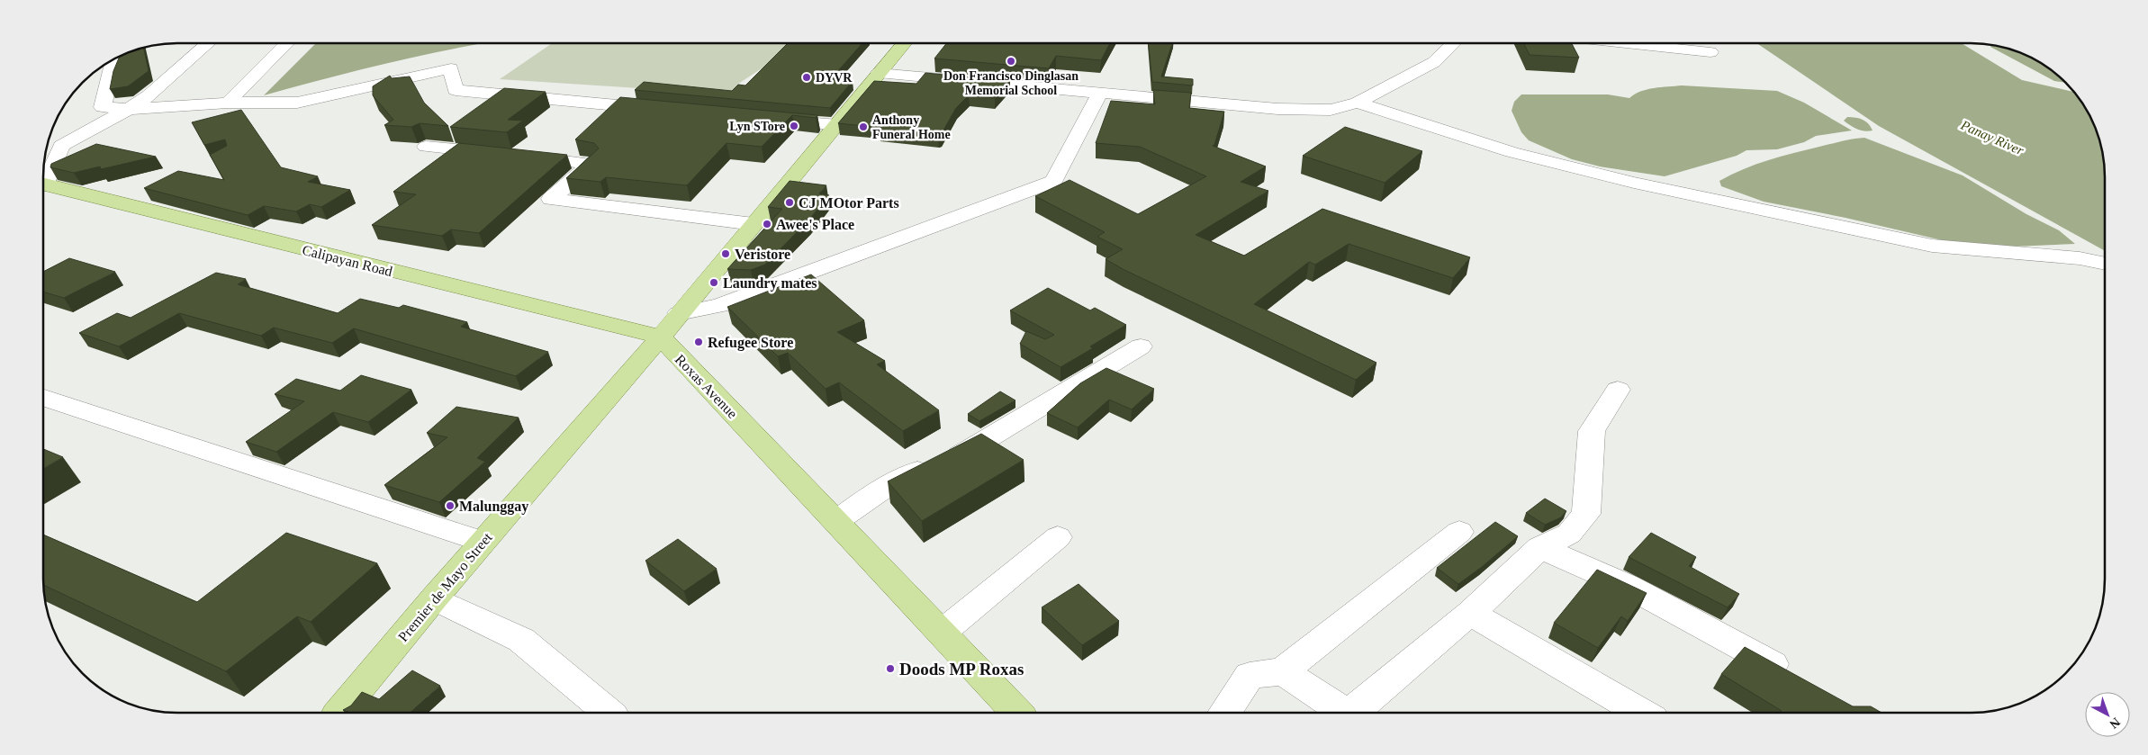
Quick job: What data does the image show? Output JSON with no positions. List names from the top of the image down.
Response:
{
  "streets": {
    "main road": ["Calipayan Road", "Roxas Avenue", "Premier de Mayo Street"]
  },
  "crossings": [
    ["Calipayan Road", "Roxas Avenue"],
    ["Calipayan Road", "Premier de Mayo Street"],
    ["Roxas Avenue", "Premier de Mayo Street"]
  ],
  "water": ["Panay River"],
  "places": [
    "Don Francisco Dinglasan Memorial School",
    "DYVR",
    "Lyn STore",
    "Anthony Funeral Home",
    "CJ MOtor Parts",
    "Awee's Place",
    "Veristore",
    "Laundry mates",
    "Refugee Store",
    "Malunggay",
    "Doods MP Roxas"
  ],
  "north": "bottom right"
}
